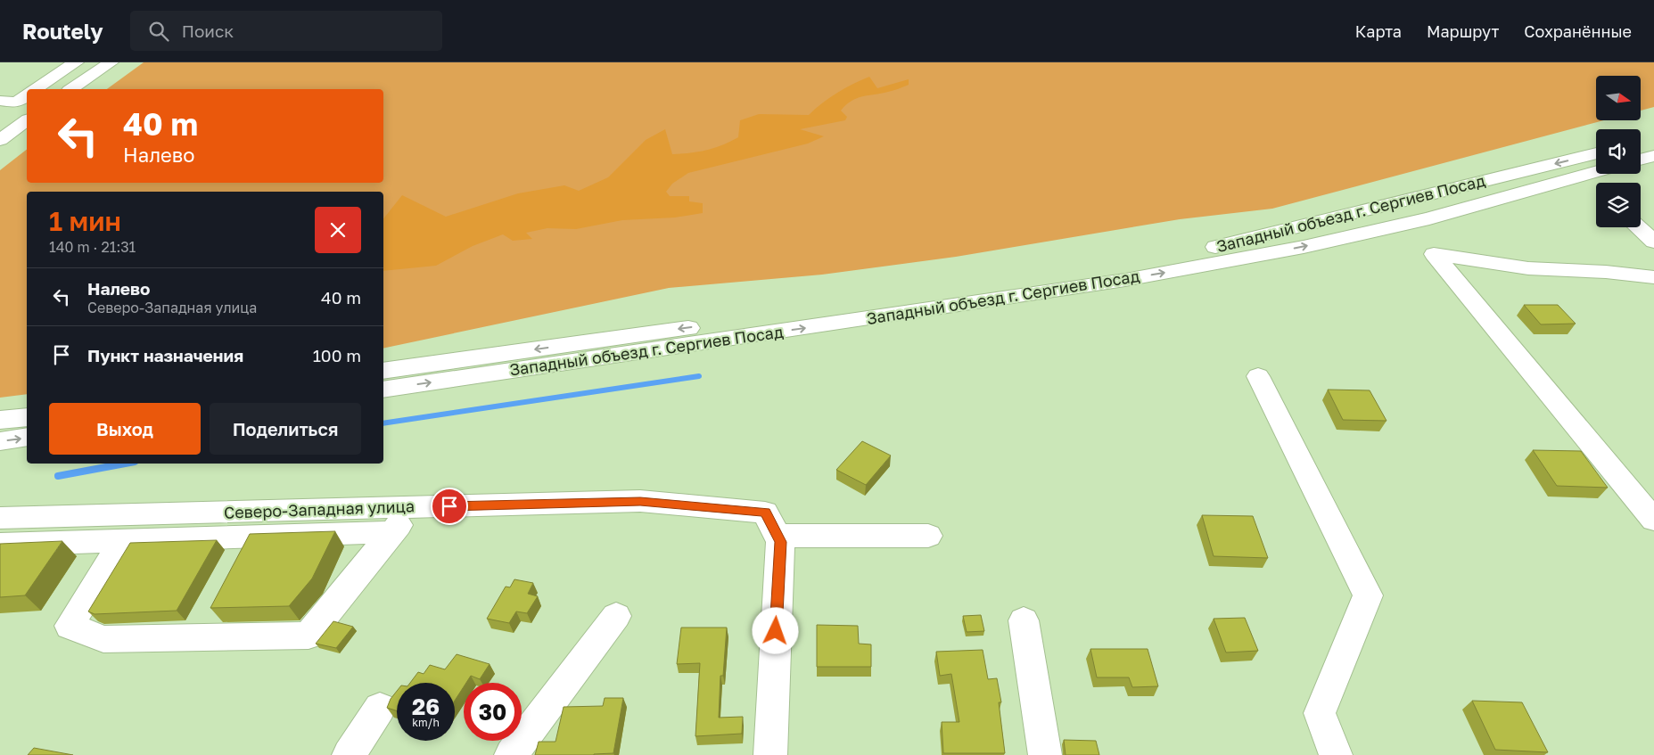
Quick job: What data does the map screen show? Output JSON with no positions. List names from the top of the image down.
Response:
{
  "streets": {
    "main road": ["Западный объезд г. Сергиев Посад", "Северо-Западная улица"]
  },
  "north": "right",
  "page": {
    "header": "Routely",
    "search": "Поиск",
    "nav": ["Карта", "Маршрут", "Сохранённые"],
    "turn": ["40 m", "Налево"],
    "heading": ["1 мин", "140 m · 21:31"],
    "list": [
      {
        "name": "Налево",
        "note": "Северо-Западная улица",
        "value": "40 m"
      },
      {
        "name": "Пункт назначения",
        "value": "100 m"
      }
    ],
    "buttons": ["Выход", "Поделиться"],
    "speed": "26 km/h",
    "limit": "30"
  }
}
